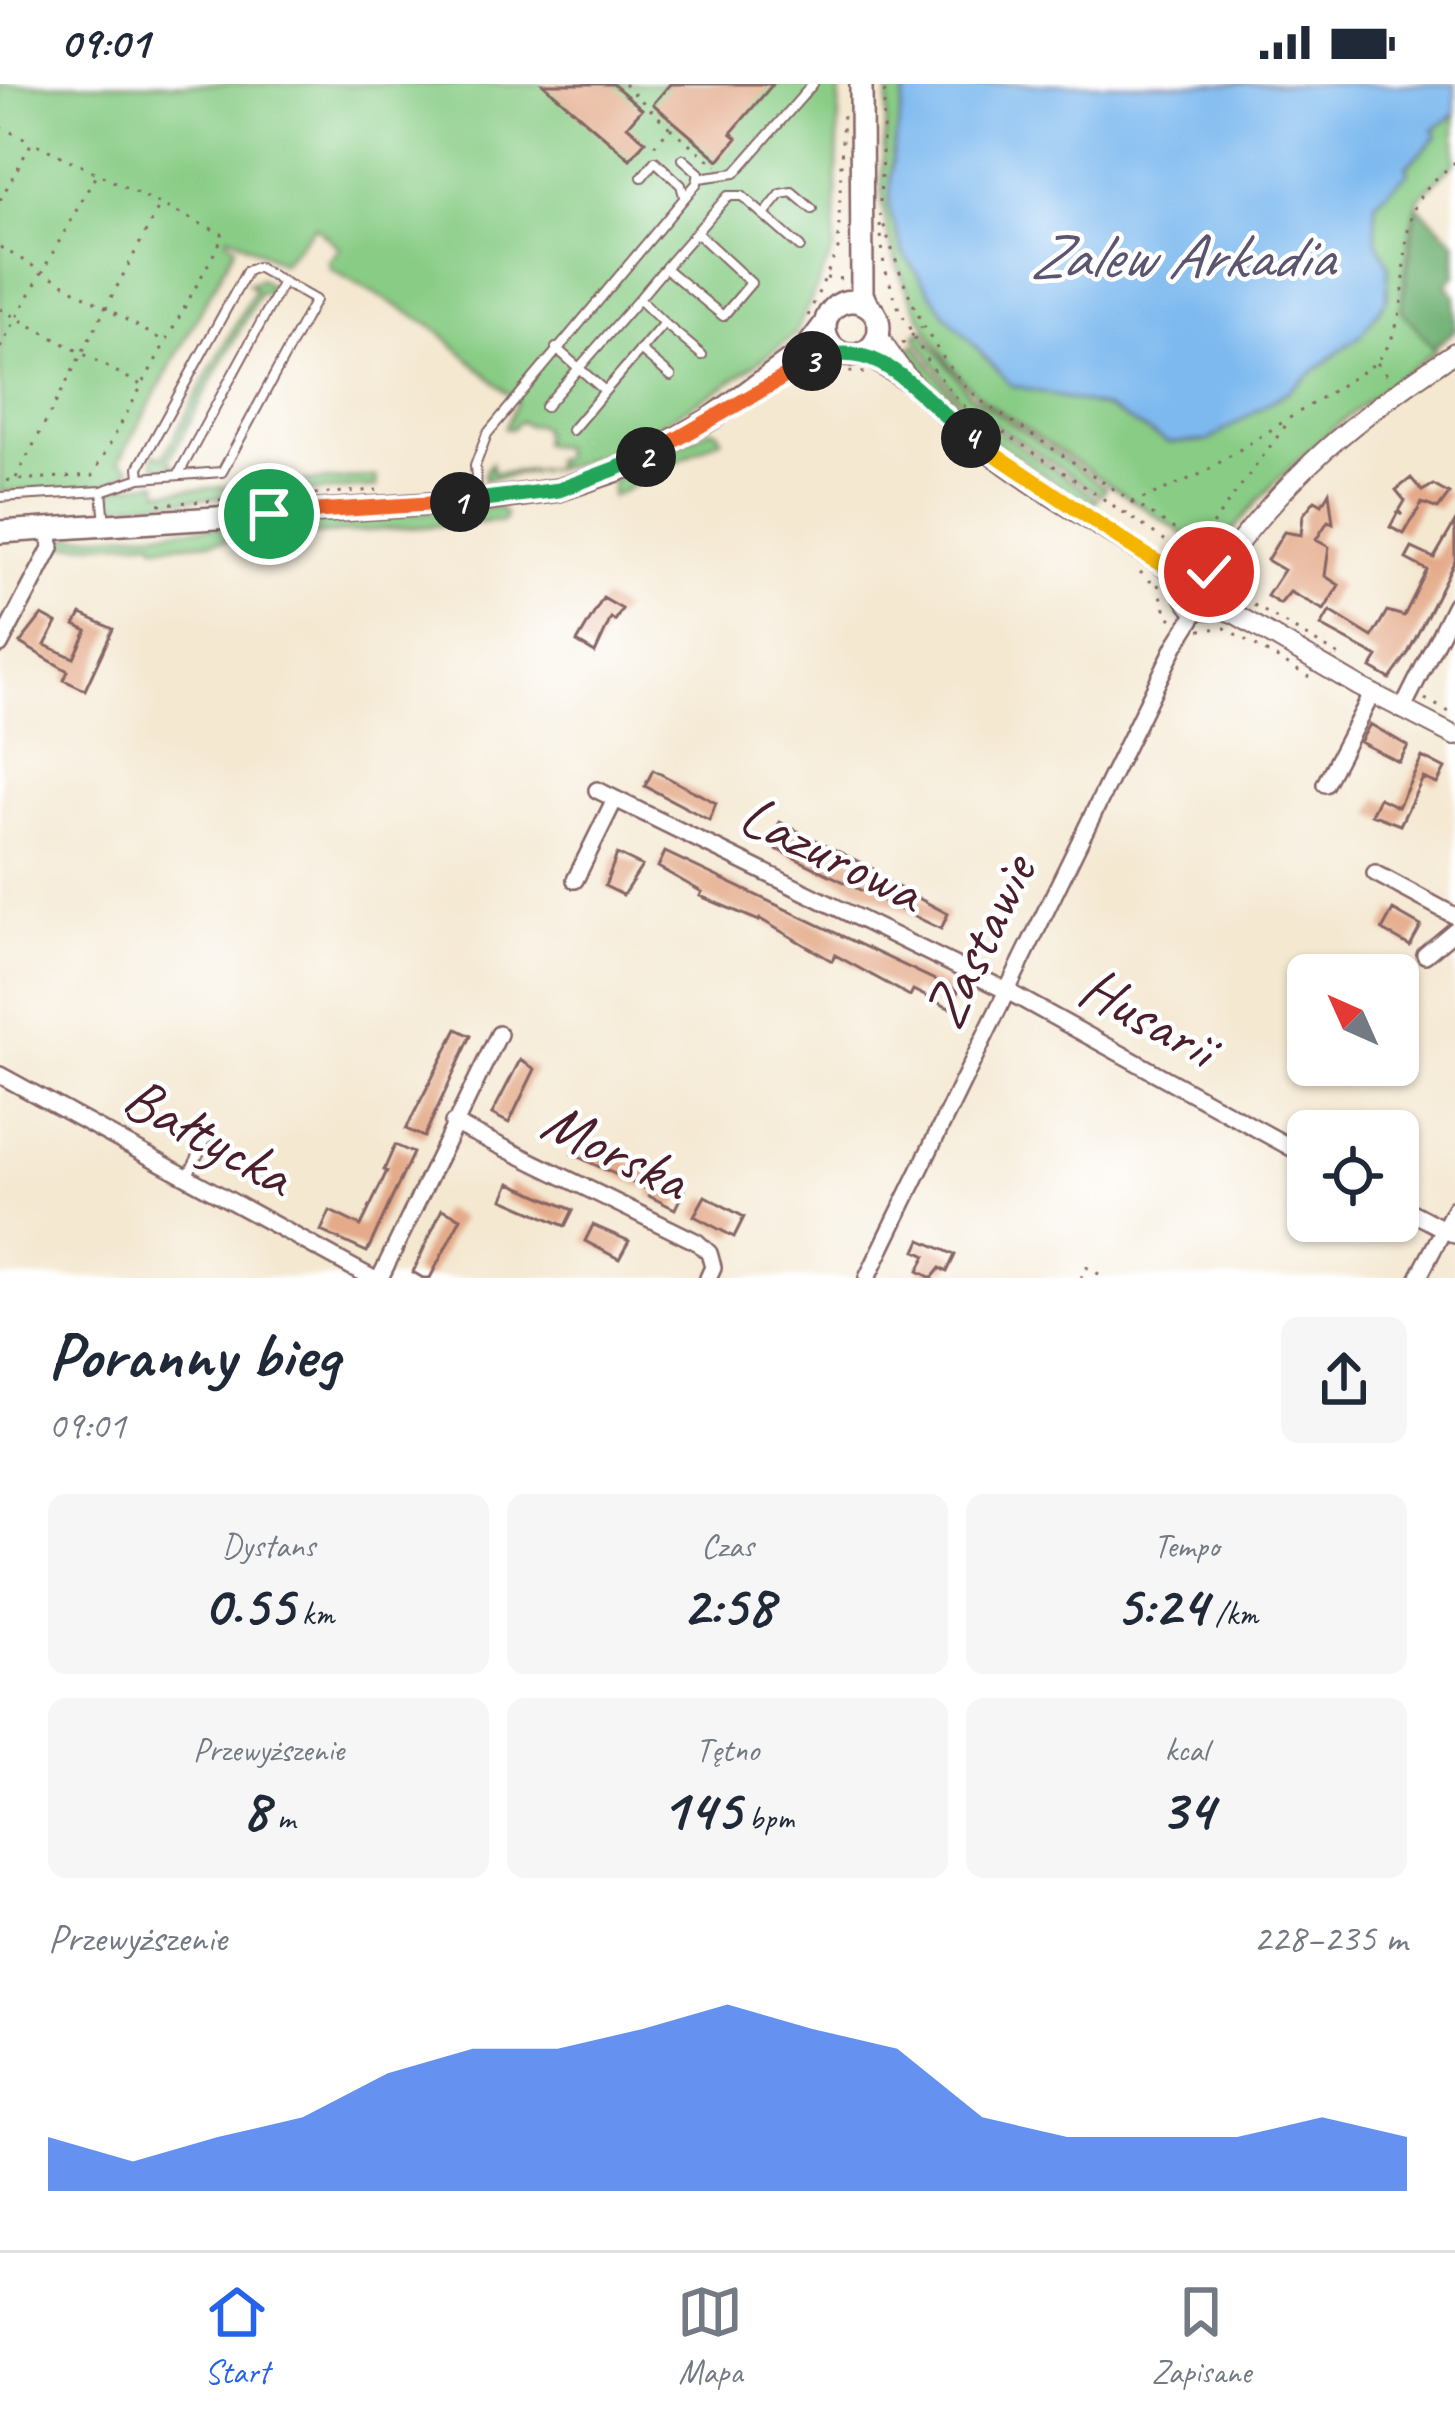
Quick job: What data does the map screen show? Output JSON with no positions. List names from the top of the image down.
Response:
{
  "streets": {
    "street": [
      "Lazurowa",
      "Zastawie",
      "Husarii",
      "Bałtycka",
      "Morska"
    ]
  },
  "crossings": [
    ["Lazurowa", "Zastawie"],
    ["Lazurowa", "Husarii"],
    ["Zastawie", "Husarii"]
  ],
  "water": ["Zalew Arkadia"],
  "north": "top left",
  "page": {
    "status": "09:01",
    "pins": [
      "3",
      "4",
      "2",
      "1"
    ],
    "heading": ["Poranny bieg", "09:01"],
    "stats": [
      ["Dystans", "0.55 km"],
      ["Czas", "2:58"],
      ["Tempo", "5:24 /km"],
      ["Przewyższenie", "8 m"],
      ["Tętno", "145 bpm"],
      ["kcal", "34"]
    ],
    "chart": ["Przewyższenie", "228–235 m"],
    "tabs": ["Start", "Mapa", "Zapisane"]
  }
}
